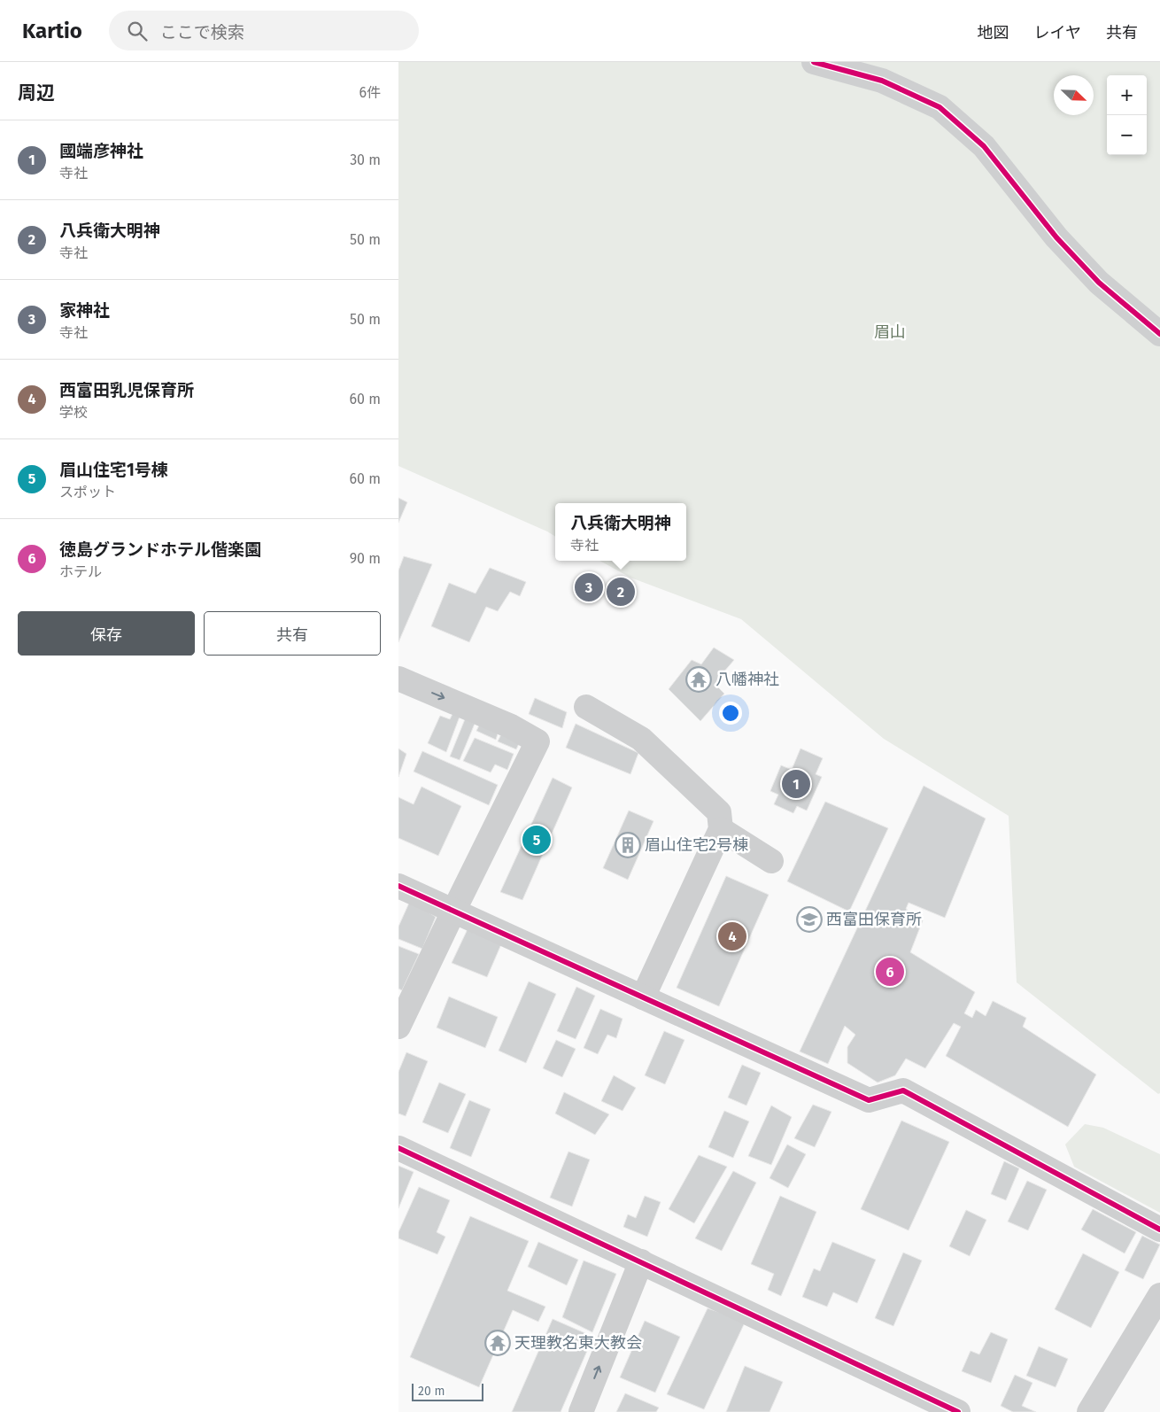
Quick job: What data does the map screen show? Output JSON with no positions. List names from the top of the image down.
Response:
{
  "parks": ["眉山"],
  "places": {
    "temple": ["八幡神社", "天理教名東大教会"],
    "building": ["眉山住宅2号棟"],
    "school or university": ["西富田保育所"]
  },
  "scale_bar": "20 m",
  "north": "bottom right",
  "page": {
    "header": "Kartio",
    "search": "ここで検索",
    "nav": ["地図", "レイヤ", "共有"],
    "heading": ["周辺", "6件"],
    "map_buttons": ["+", "−"],
    "list": [
      {
        "mark": "1",
        "name": "國端彦神社",
        "note": "寺社",
        "value": "30 m"
      },
      {
        "mark": "2",
        "name": "八兵衛大明神",
        "note": "寺社",
        "value": "50 m"
      },
      {
        "mark": "3",
        "name": "家神社",
        "note": "寺社",
        "value": "50 m"
      },
      {
        "mark": "4",
        "name": "西富田乳児保育所",
        "note": "学校",
        "value": "60 m"
      },
      {
        "mark": "5",
        "name": "眉山住宅1号棟",
        "note": "スポット",
        "value": "60 m"
      },
      {
        "mark": "6",
        "name": "徳島グランドホテル偕楽園",
        "note": "ホテル",
        "value": "90 m"
      }
    ],
    "popup": ["八兵衛大明神", "寺社"],
    "pins": [
      "3",
      "2",
      "1",
      "5",
      "4",
      "6"
    ],
    "buttons": ["保存", "共有"],
    "scale": "20 m"
  }
}
